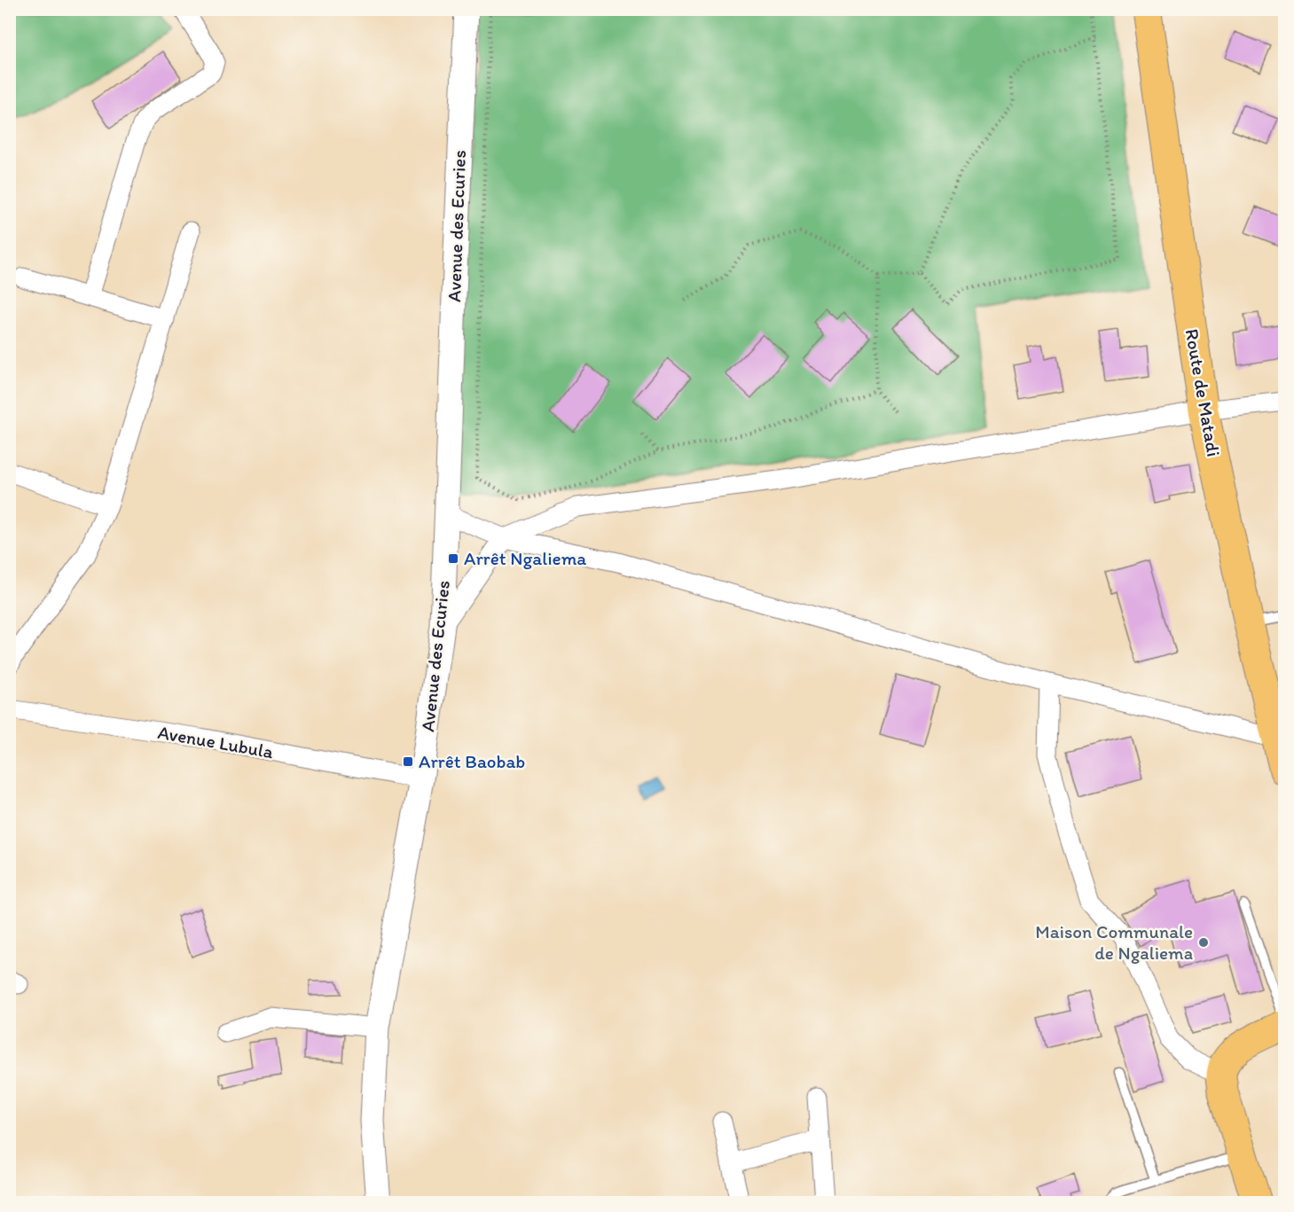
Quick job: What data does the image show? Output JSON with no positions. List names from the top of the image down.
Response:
{
  "streets": {
    "main road": ["Route de Matadi"],
    "street": ["Avenue des Ecuries", "Avenue Lubula"]
  },
  "crossings": [
    ["Avenue des Ecuries", "Avenue Lubula"]
  ],
  "places": {
    "transit": ["Arrêt Ngaliema", "Arrêt Baobab"],
    "other": ["Maison Communale de Ngaliema"]
  }
}
